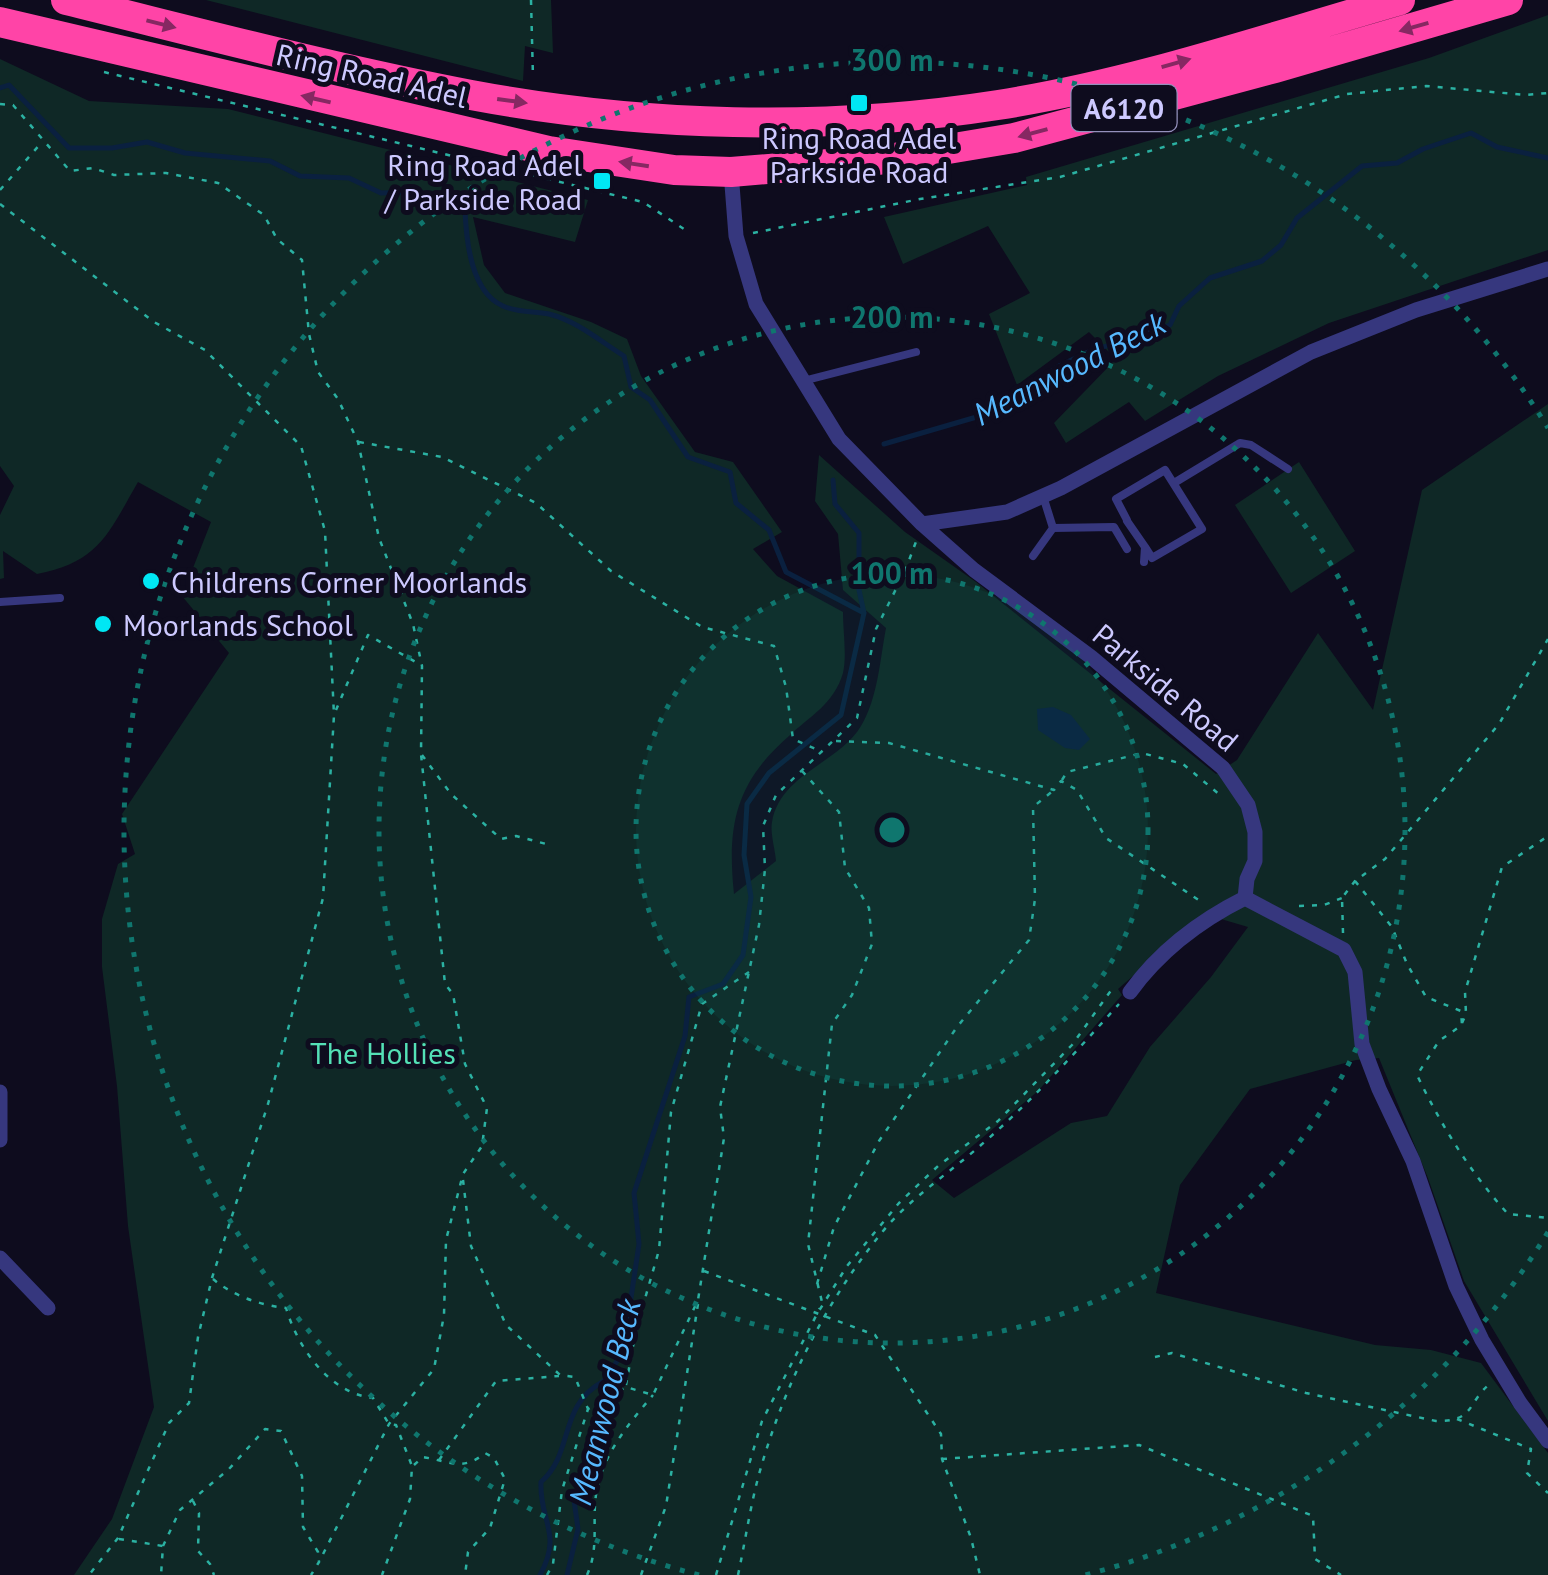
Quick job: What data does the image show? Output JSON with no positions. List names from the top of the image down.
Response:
{
  "streets": {
    "highway": ["Ring Road Adel", "A6120"],
    "street": ["Parkside Road"]
  },
  "crossings": [
    ["Ring Road Adel", "A6120"],
    ["Ring Road Adel", "Parkside Road"],
    ["A6120", "Parkside Road"]
  ],
  "water": ["Meanwood Beck"],
  "parks": ["The Hollies"],
  "places": {
    "transit": ["Ring Road Adel Parkside Road", "Ring Road Adel / Parkside Road"],
    "other": ["Childrens Corner Moorlands", "Moorlands School"]
  },
  "rings": ["300 m", "200 m", "100 m"]
}
